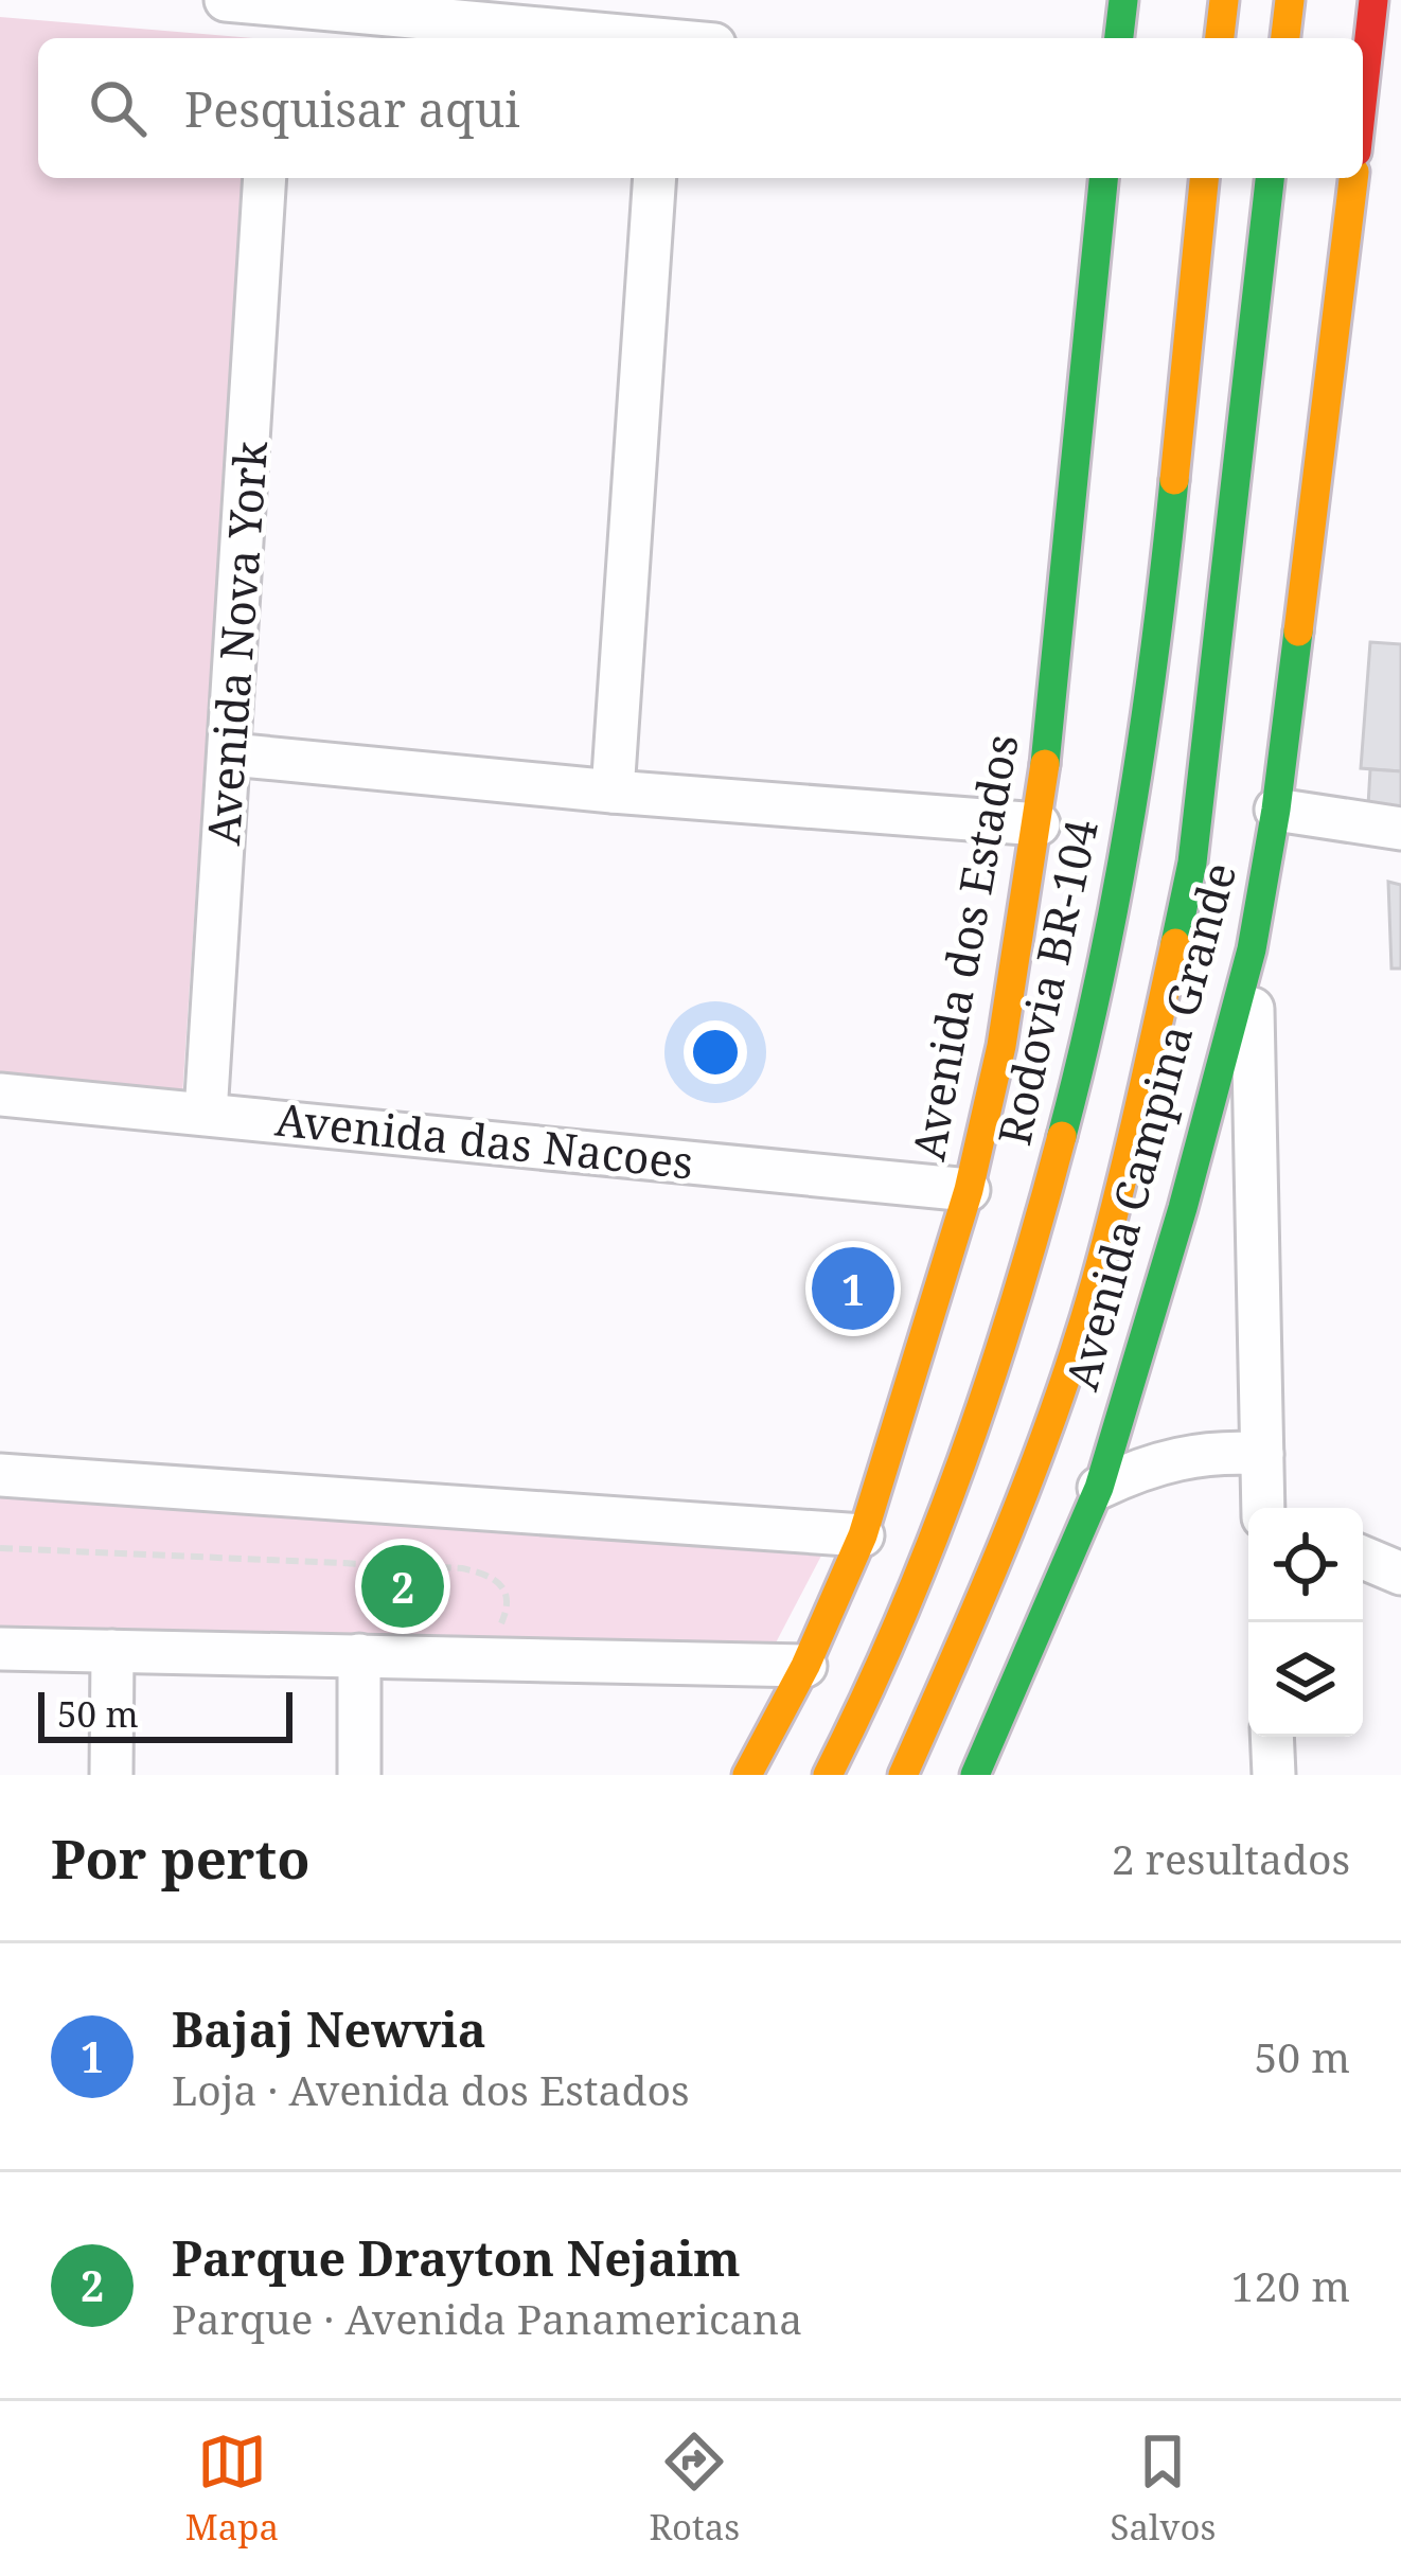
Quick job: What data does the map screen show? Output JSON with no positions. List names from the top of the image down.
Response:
{
  "streets": {
    "main road": ["Avenida dos Estados", "Rodovia BR-104", "Avenida Campina Grande"],
    "street": ["Avenida Nova York", "Avenida das Nacoes"]
  },
  "crossings": [
    ["Avenida Nova York", "Avenida das Nacoes"],
    ["Avenida dos Estados", "Avenida das Nacoes"]
  ],
  "scale_bar": "50 m",
  "page": {
    "search": "Pesquisar aqui",
    "pins": ["1", "2"],
    "scale": "50 m",
    "heading": ["Por perto", "2 resultados"],
    "list": [
      {
        "mark": "1",
        "name": "Bajaj Newvia",
        "note": "Loja · Avenida dos Estados",
        "value": "50 m"
      },
      {
        "mark": "2",
        "name": "Parque Drayton Nejaim",
        "note": "Parque · Avenida Panamericana",
        "value": "120 m"
      }
    ],
    "nav": ["Mapa", "Rotas", "Salvos"]
  }
}
